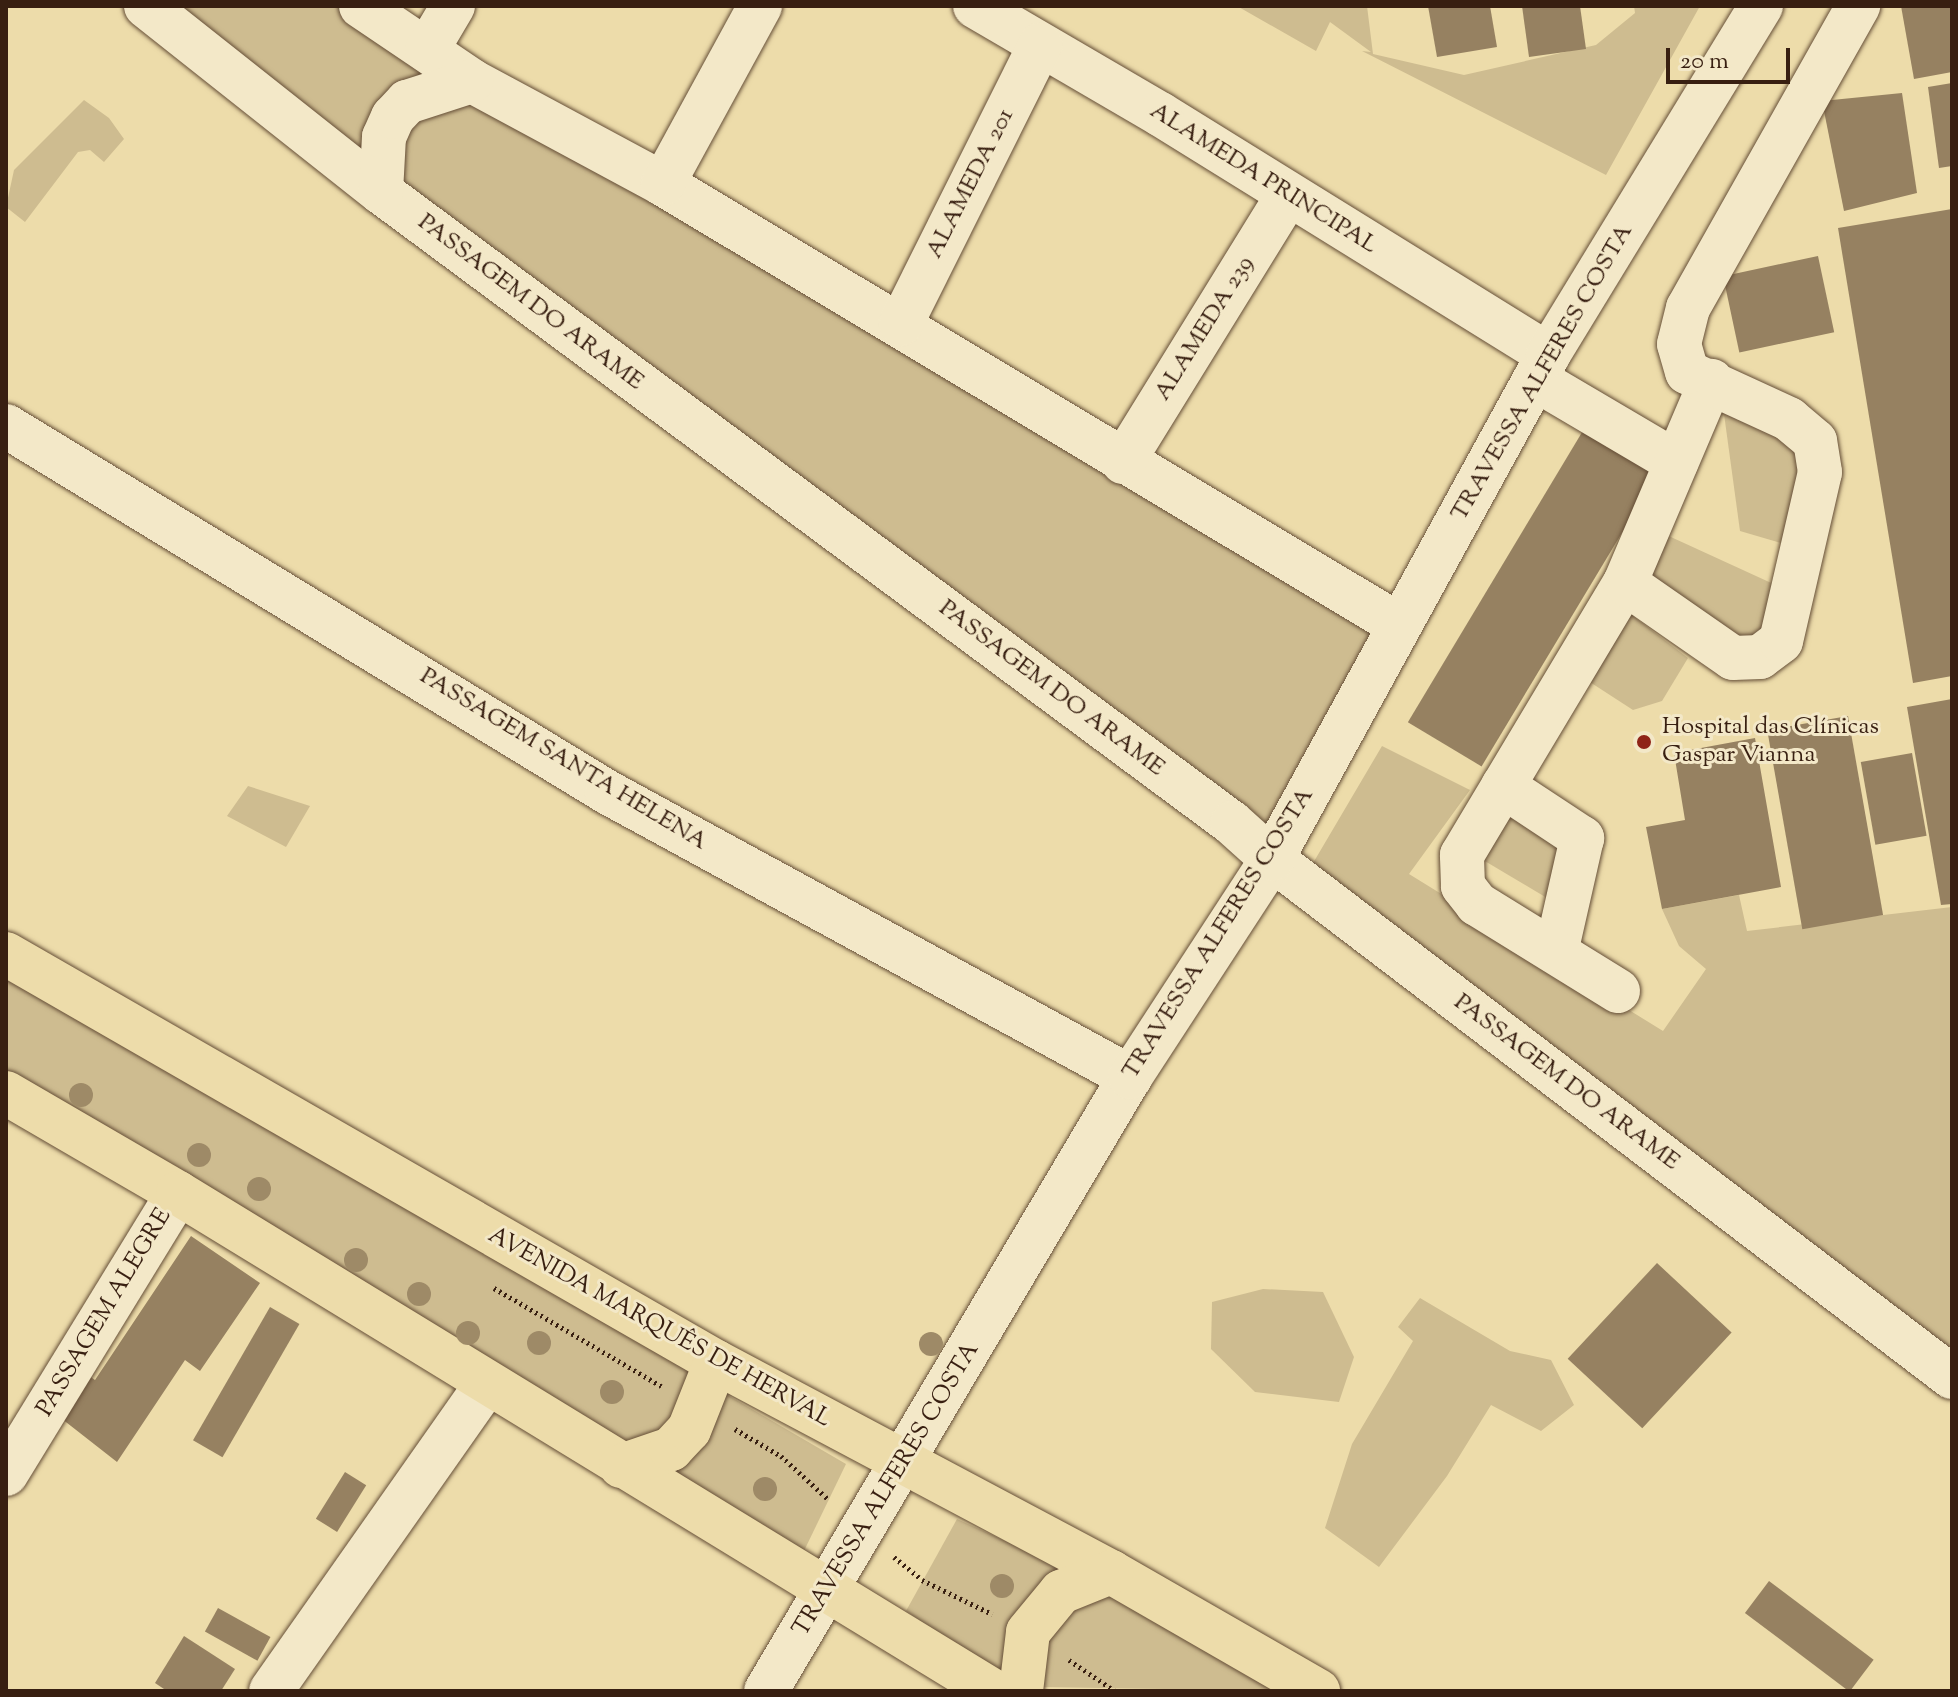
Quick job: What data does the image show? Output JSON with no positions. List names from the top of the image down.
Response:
{
  "streets": {
    "main road": ["AVENIDA MARQUÊS DE HERVAL"],
    "street": [
      "ALAMEDA PRINCIPAL",
      "ALAMEDA 201",
      "PASSAGEM DO ARAME",
      "ALAMEDA 239",
      "TRAVESSA ALFERES COSTA",
      "PASSAGEM SANTA HELENA",
      "PASSAGEM ALEGRE"
    ]
  },
  "crossings": [
    ["ALAMEDA PRINCIPAL", "ALAMEDA 201"],
    ["ALAMEDA PRINCIPAL", "ALAMEDA 239"],
    ["ALAMEDA PRINCIPAL", "TRAVESSA ALFERES COSTA"],
    ["PASSAGEM DO ARAME", "TRAVESSA ALFERES COSTA"],
    ["TRAVESSA ALFERES COSTA", "PASSAGEM SANTA HELENA"],
    ["TRAVESSA ALFERES COSTA", "AVENIDA MARQUÊS DE HERVAL"]
  ],
  "places": ["Hospital das Clínicas Gaspar Vianna"],
  "scale_bar": "20 m"
}
